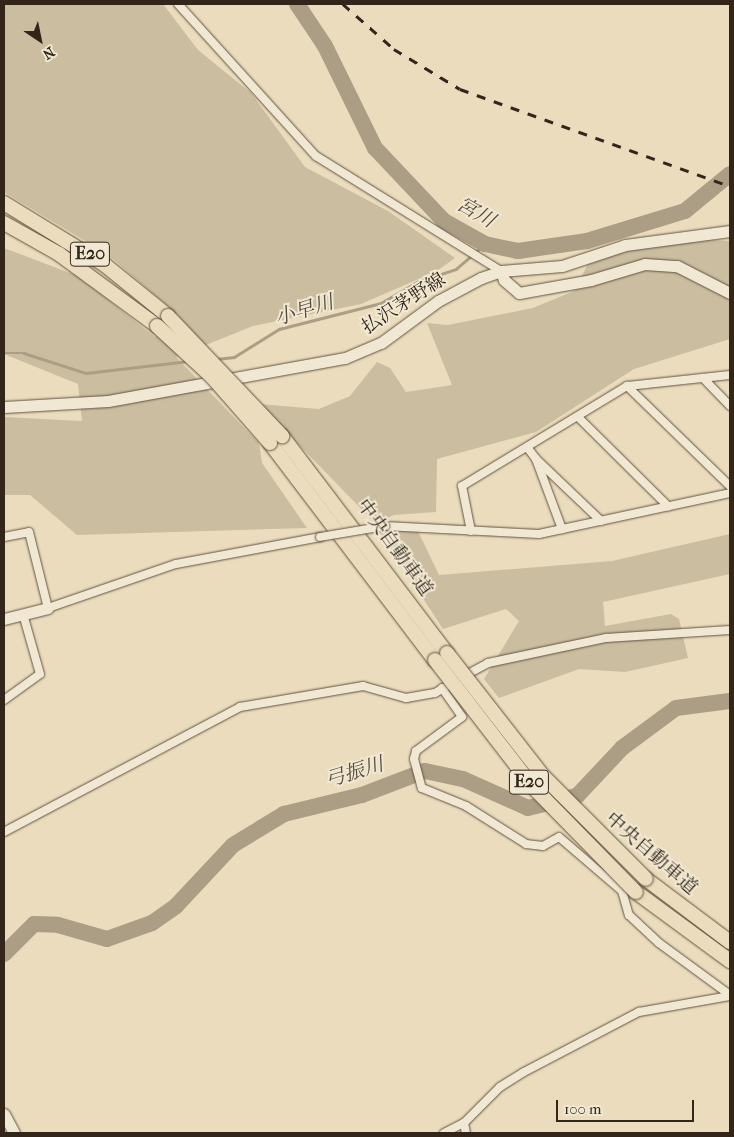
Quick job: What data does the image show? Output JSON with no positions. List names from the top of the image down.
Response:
{
  "streets": {
    "highway": ["E20", "中央自動車道"],
    "main road": ["払沢茅野線"]
  },
  "water": ["宮川", "小早川", "弓振川"],
  "scale_bar": "100 m",
  "north": "bottom right"
}
